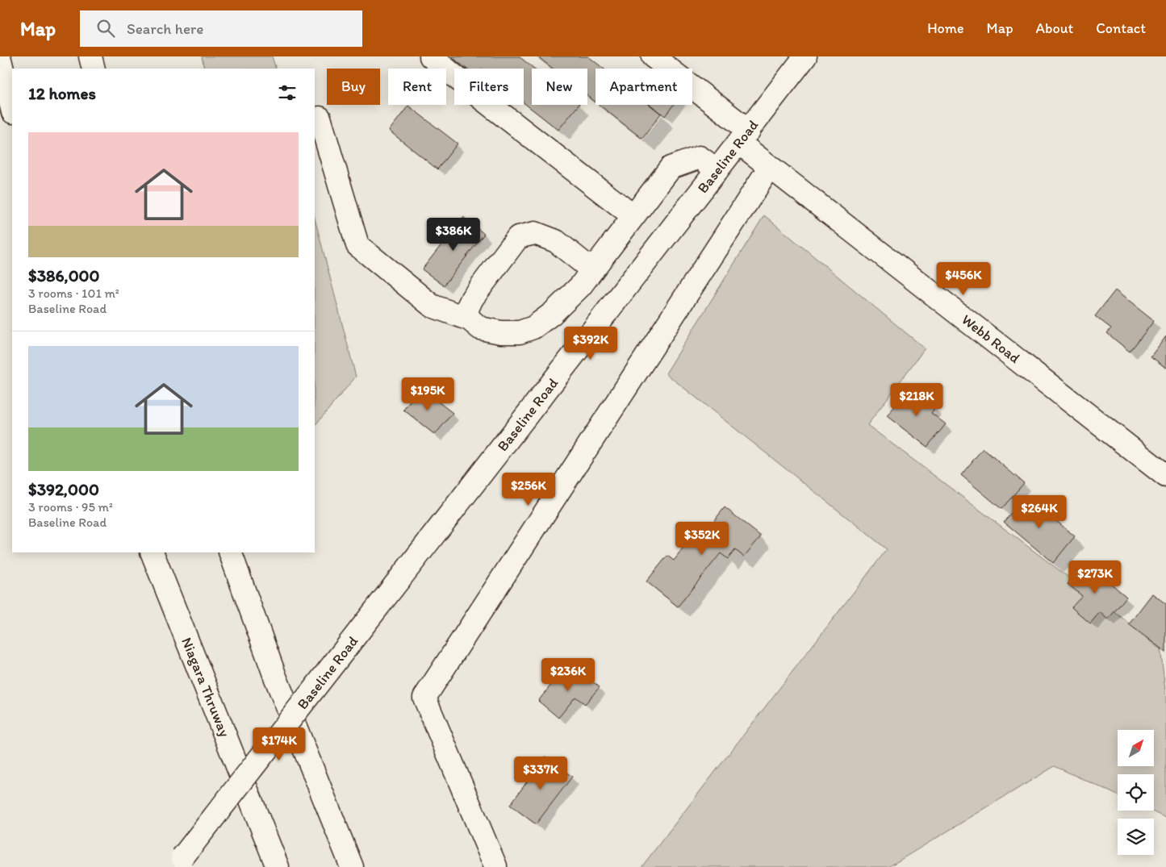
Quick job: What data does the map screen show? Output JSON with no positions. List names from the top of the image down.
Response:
{
  "streets": {
    "main road": ["Baseline Road", "Webb Road", "Niagara Thruway"]
  },
  "crossings": [
    ["Baseline Road", "Webb Road"]
  ],
  "north": "top right",
  "page": {
    "header": "Map",
    "search": "Search here",
    "nav": [
      "Home",
      "Map",
      "About",
      "Contact"
    ],
    "chip": [
      "Buy",
      "Rent",
      "Filters",
      "New",
      "Apartment"
    ],
    "heading": "12 homes",
    "list": [
      {
        "name": "$386,000",
        "note": "3 rooms · 101 m² · Baseline Road"
      },
      {
        "name": "$392,000",
        "note": "3 rooms · 95 m² · Baseline Road"
      }
    ],
    "price": [
      "$386K",
      "$456K",
      "$392K",
      "$195K",
      "$218K",
      "$256K",
      "$264K",
      "$352K",
      "$273K",
      "$236K",
      "$174K",
      "$337K"
    ]
  }
}
